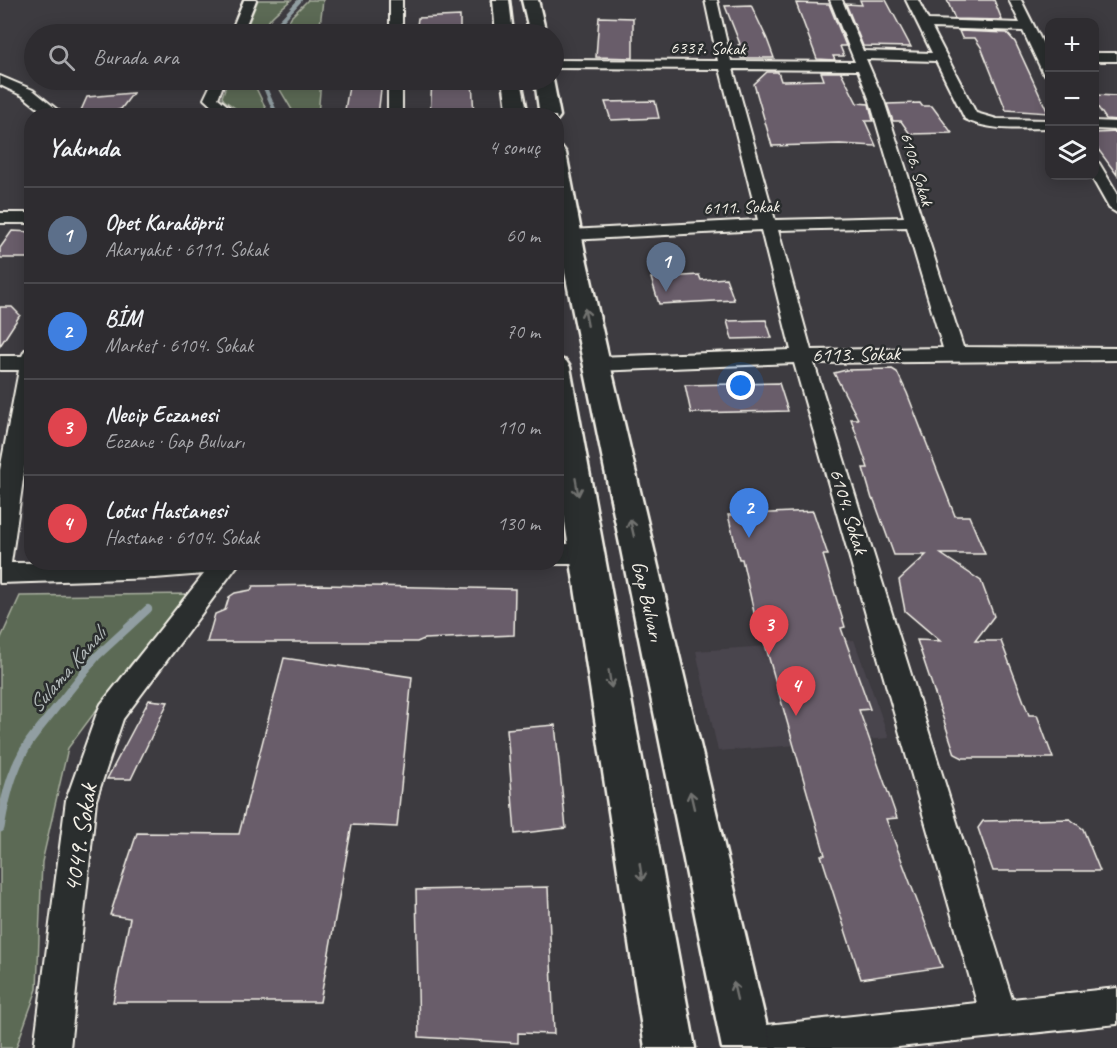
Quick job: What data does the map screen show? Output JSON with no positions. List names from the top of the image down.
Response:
{
  "streets": {
    "highway": ["Gap Bulvarı"],
    "street": [
      "6337. Sokak",
      "6106. Sokak",
      "6111. Sokak",
      "6113. Sokak",
      "6104. Sokak",
      "4049. Sokak"
    ]
  },
  "crossings": [
    ["6337. Sokak", "6106. Sokak"],
    ["6337. Sokak", "6104. Sokak"],
    ["6106. Sokak", "6111. Sokak"],
    ["6106. Sokak", "6113. Sokak"],
    ["6111. Sokak", "6104. Sokak"],
    ["6111. Sokak", "Gap Bulvarı"],
    ["6113. Sokak", "6104. Sokak"],
    ["6113. Sokak", "Gap Bulvarı"]
  ],
  "water": ["Sulama Kanalı"],
  "page": {
    "map_buttons": ["+", "−"],
    "search": "Burada ara",
    "heading": ["Yakında", "4 sonuç"],
    "list": [
      {
        "mark": "1",
        "name": "Opet Karaköprü",
        "note": "Akaryakıt · 6111. Sokak",
        "value": "60 m"
      },
      {
        "mark": "2",
        "name": "BİM",
        "note": "Market · 6104. Sokak",
        "value": "70 m"
      },
      {
        "mark": "3",
        "name": "Necip Eczanesi",
        "note": "Eczane · Gap Bulvarı",
        "value": "110 m"
      },
      {
        "mark": "4",
        "name": "Lotus Hastanesi",
        "note": "Hastane · 6104. Sokak",
        "value": "130 m"
      }
    ],
    "pins": [
      "1",
      "2",
      "3",
      "4"
    ]
  }
}
